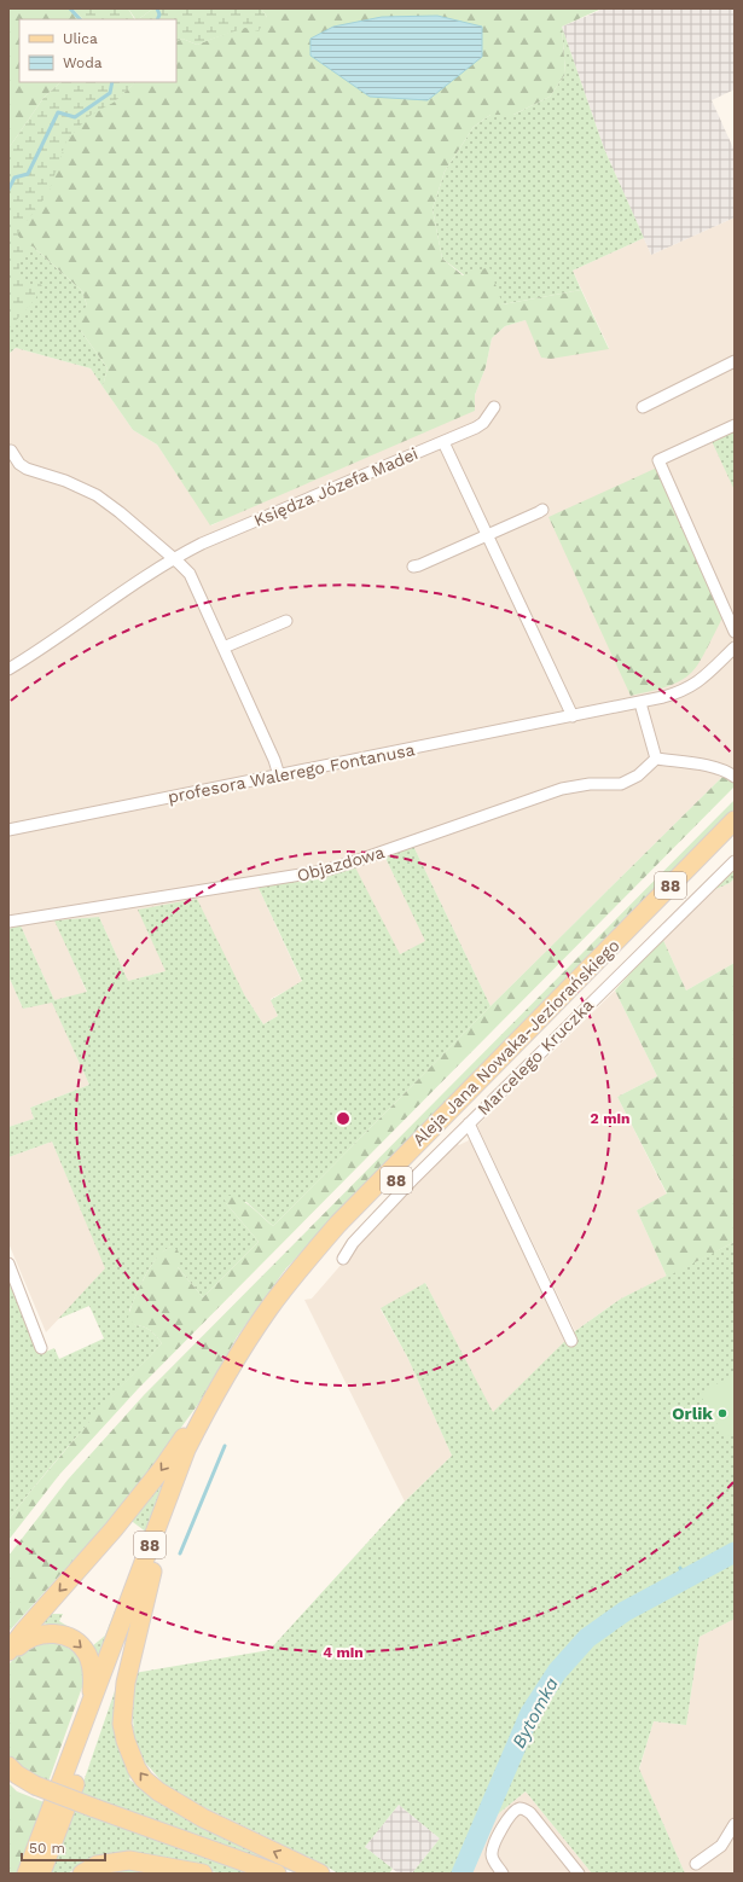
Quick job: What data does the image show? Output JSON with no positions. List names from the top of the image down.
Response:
{
  "streets": {
    "main road": ["88", "Aleja Jana Nowaka-Jeziorańskiego"],
    "street": [
      "Księdza Józefa Madei",
      "profesora Walerego Fontanusa",
      "Objazdowa",
      "Marcelego Kruczka"
    ]
  },
  "water": ["Bytomka"],
  "places": ["Orlik"],
  "legend": ["Ulica", "Woda"],
  "scale_bar": "50 m",
  "rings": ["2 min", "4 min"]
}
